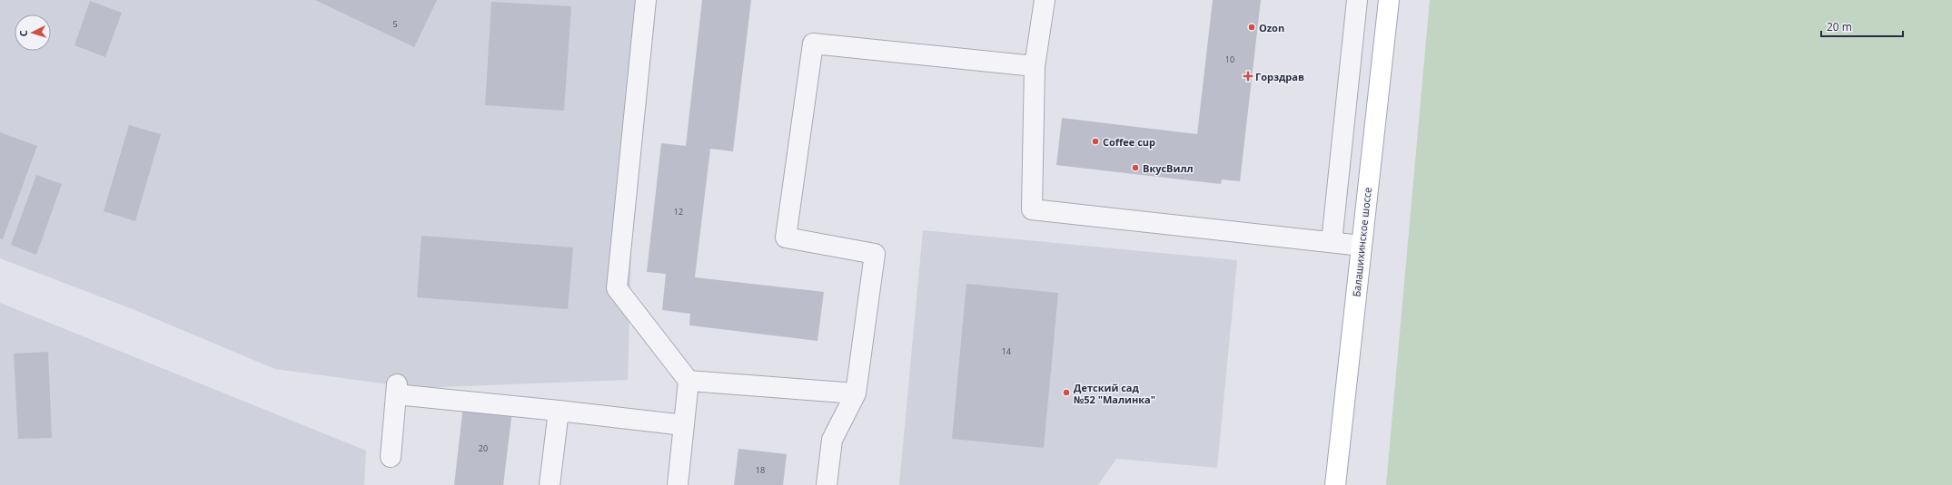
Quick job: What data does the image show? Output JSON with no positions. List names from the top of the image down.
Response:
{
  "streets": {
    "main road": ["Балашихинское шоссе"]
  },
  "places": {
    "other": [
      "Ozon",
      "Coffee cup",
      "ВкусВилл",
      "Детский сад №52 \"Малинка\""
    ],
    "health": ["Горздрав"]
  },
  "house_numbers": [
    "5",
    "10",
    "12",
    "14",
    "20",
    "18"
  ],
  "scale_bar": "20 m",
  "north": "left"
}
